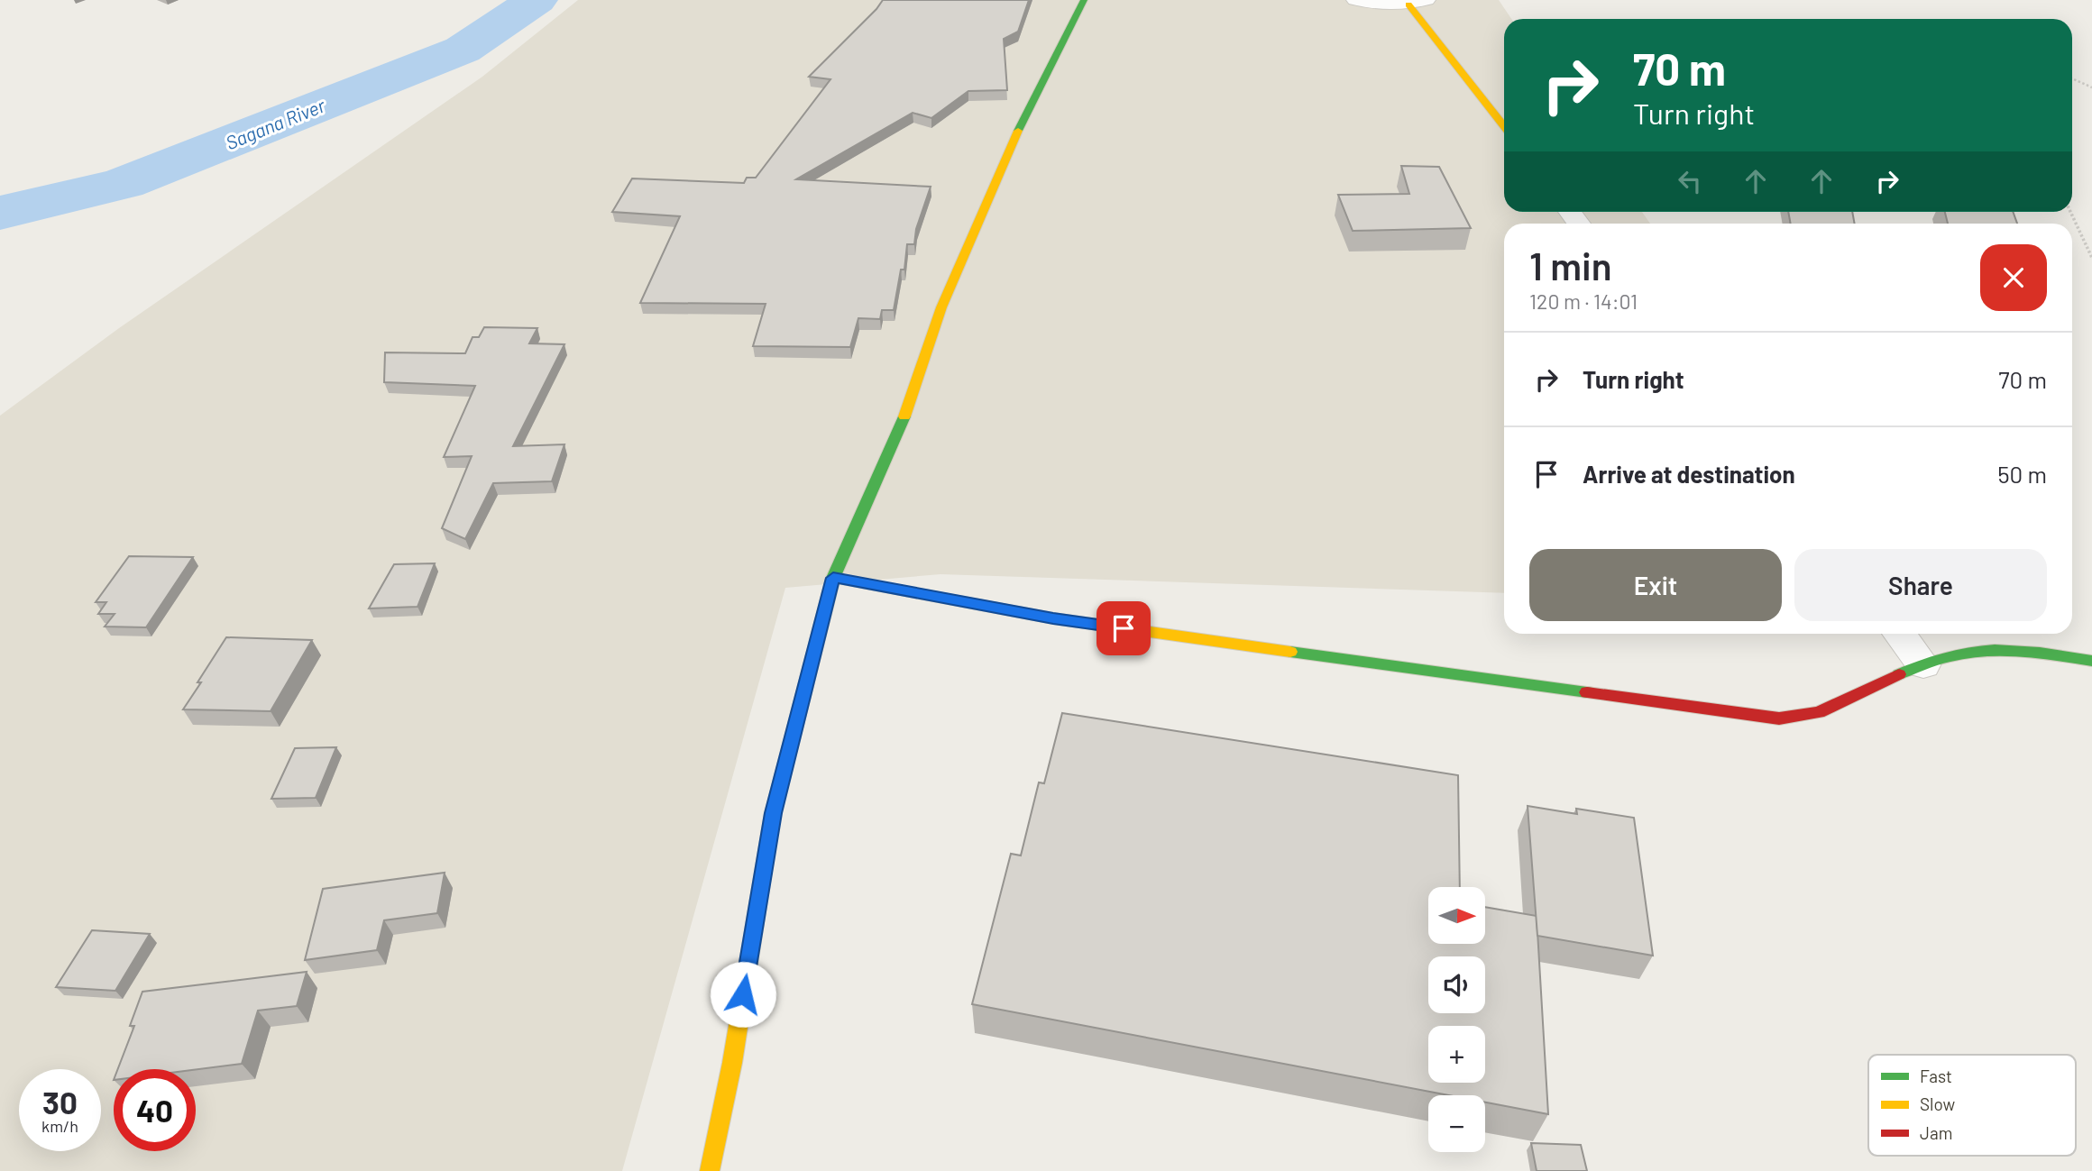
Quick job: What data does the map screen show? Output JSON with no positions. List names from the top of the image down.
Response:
{
  "water": ["Sagana River"],
  "legend": ["Fast", "Slow", "Jam"],
  "north": "right",
  "page": {
    "turn": ["70 m", "Turn right"],
    "heading": ["1 min", "120 m · 14:01"],
    "list": [
      {
        "name": "Turn right",
        "value": "70 m"
      },
      {
        "name": "Arrive at destination",
        "value": "50 m"
      }
    ],
    "buttons": ["Exit", "Share"],
    "map_buttons": ["+", "−"],
    "speed": "30 km/h",
    "limit": "40"
  }
}
